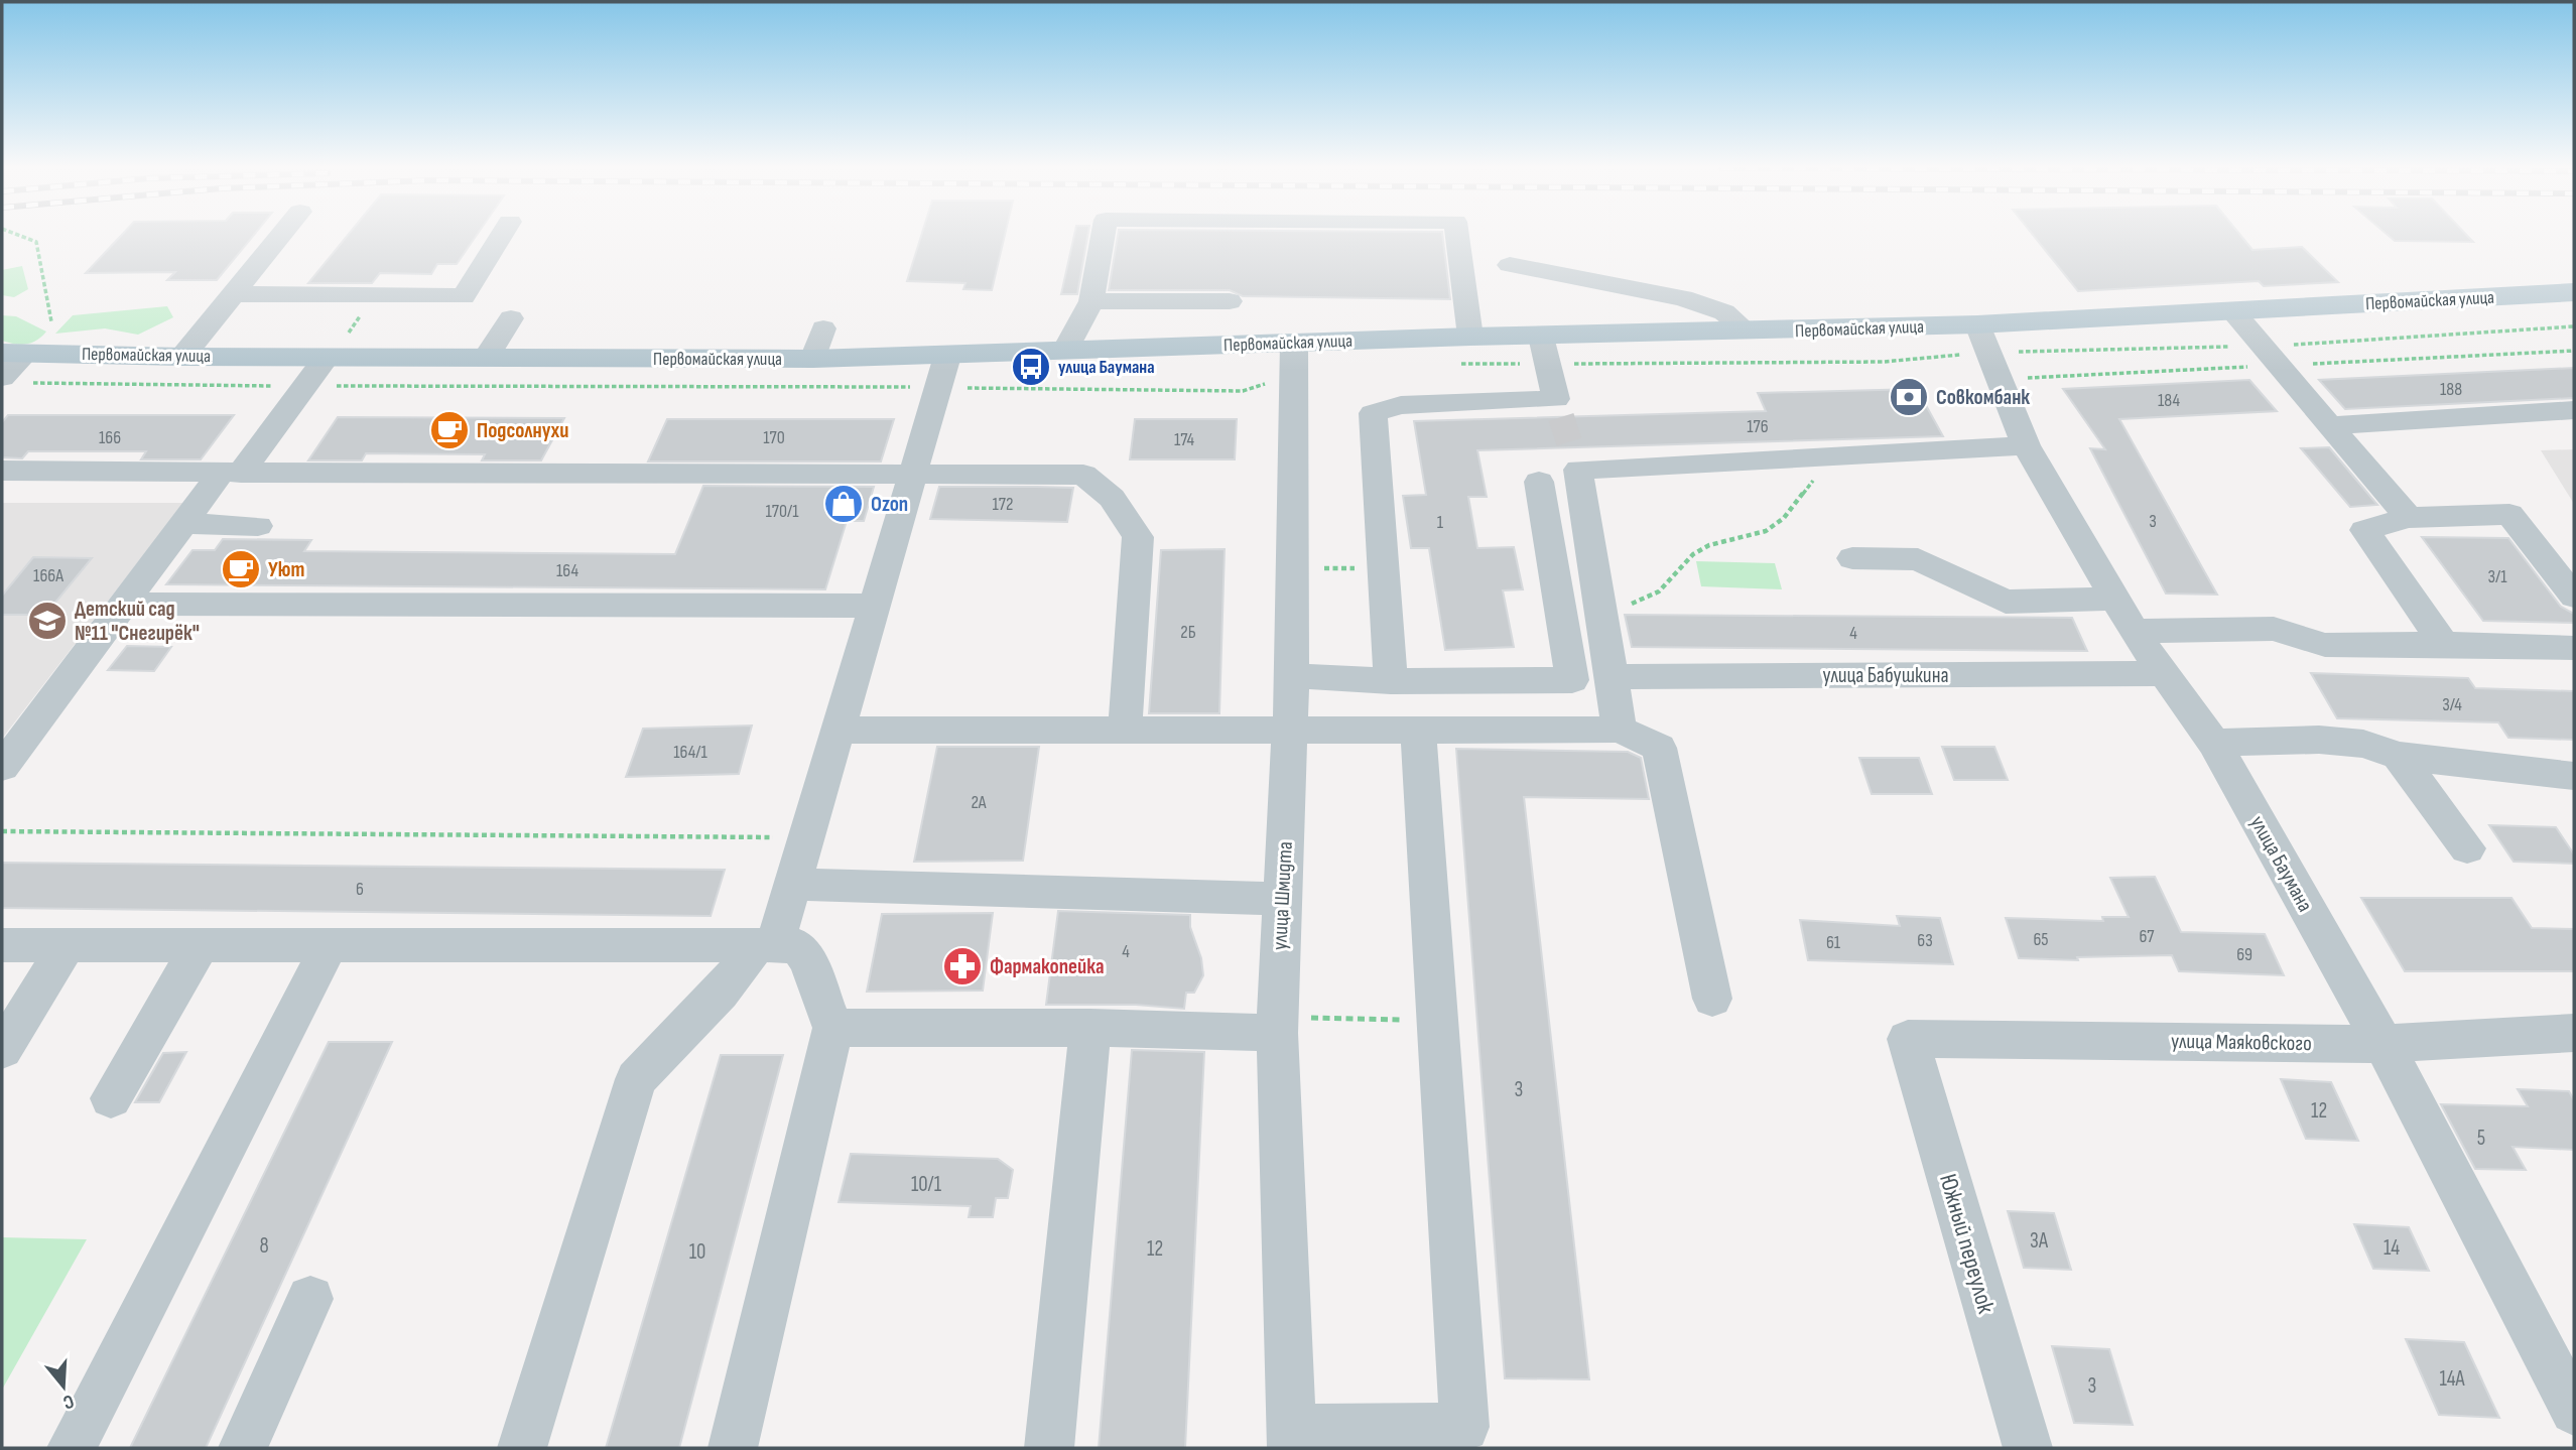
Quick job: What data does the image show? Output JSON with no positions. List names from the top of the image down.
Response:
{
  "streets": {
    "main road": ["Первомайская улица"],
    "street": [
      "улица Бабушкина",
      "улица Баумана",
      "улица Шмидта",
      "улица Маяковского",
      "Южный переулок"
    ]
  },
  "crossings": [
    ["Первомайская улица", "улица Баумана"],
    ["Первомайская улица", "улица Шмидта"],
    ["улица Бабушкина", "улица Баумана"],
    ["улица Баумана", "улица Маяковского"],
    ["улица Маяковского", "Южный переулок"]
  ],
  "places": {
    "bus stop": ["улица Баумана"],
    "bank": ["Совкомбанк"],
    "cafe": ["Подсолнухи", "Уют"],
    "shop": ["Ozon"],
    "school or university": ["Детский сад №11 \"Снегирёк\""],
    "pharmacy": ["Фармакопейка"]
  },
  "house_numbers": [
    "188",
    "184",
    "176",
    "166",
    "170",
    "174",
    "172",
    "170/1",
    "3",
    "1",
    "164",
    "166А",
    "3/1",
    "2Б",
    "4",
    "3/4",
    "164/1",
    "2А",
    "6",
    "67",
    "65",
    "63",
    "61",
    "4",
    "69",
    "3",
    "12",
    "5",
    "10/1",
    "3А",
    "8",
    "14",
    "12",
    "10",
    "14А",
    "3"
  ],
  "north": "bottom"
}
